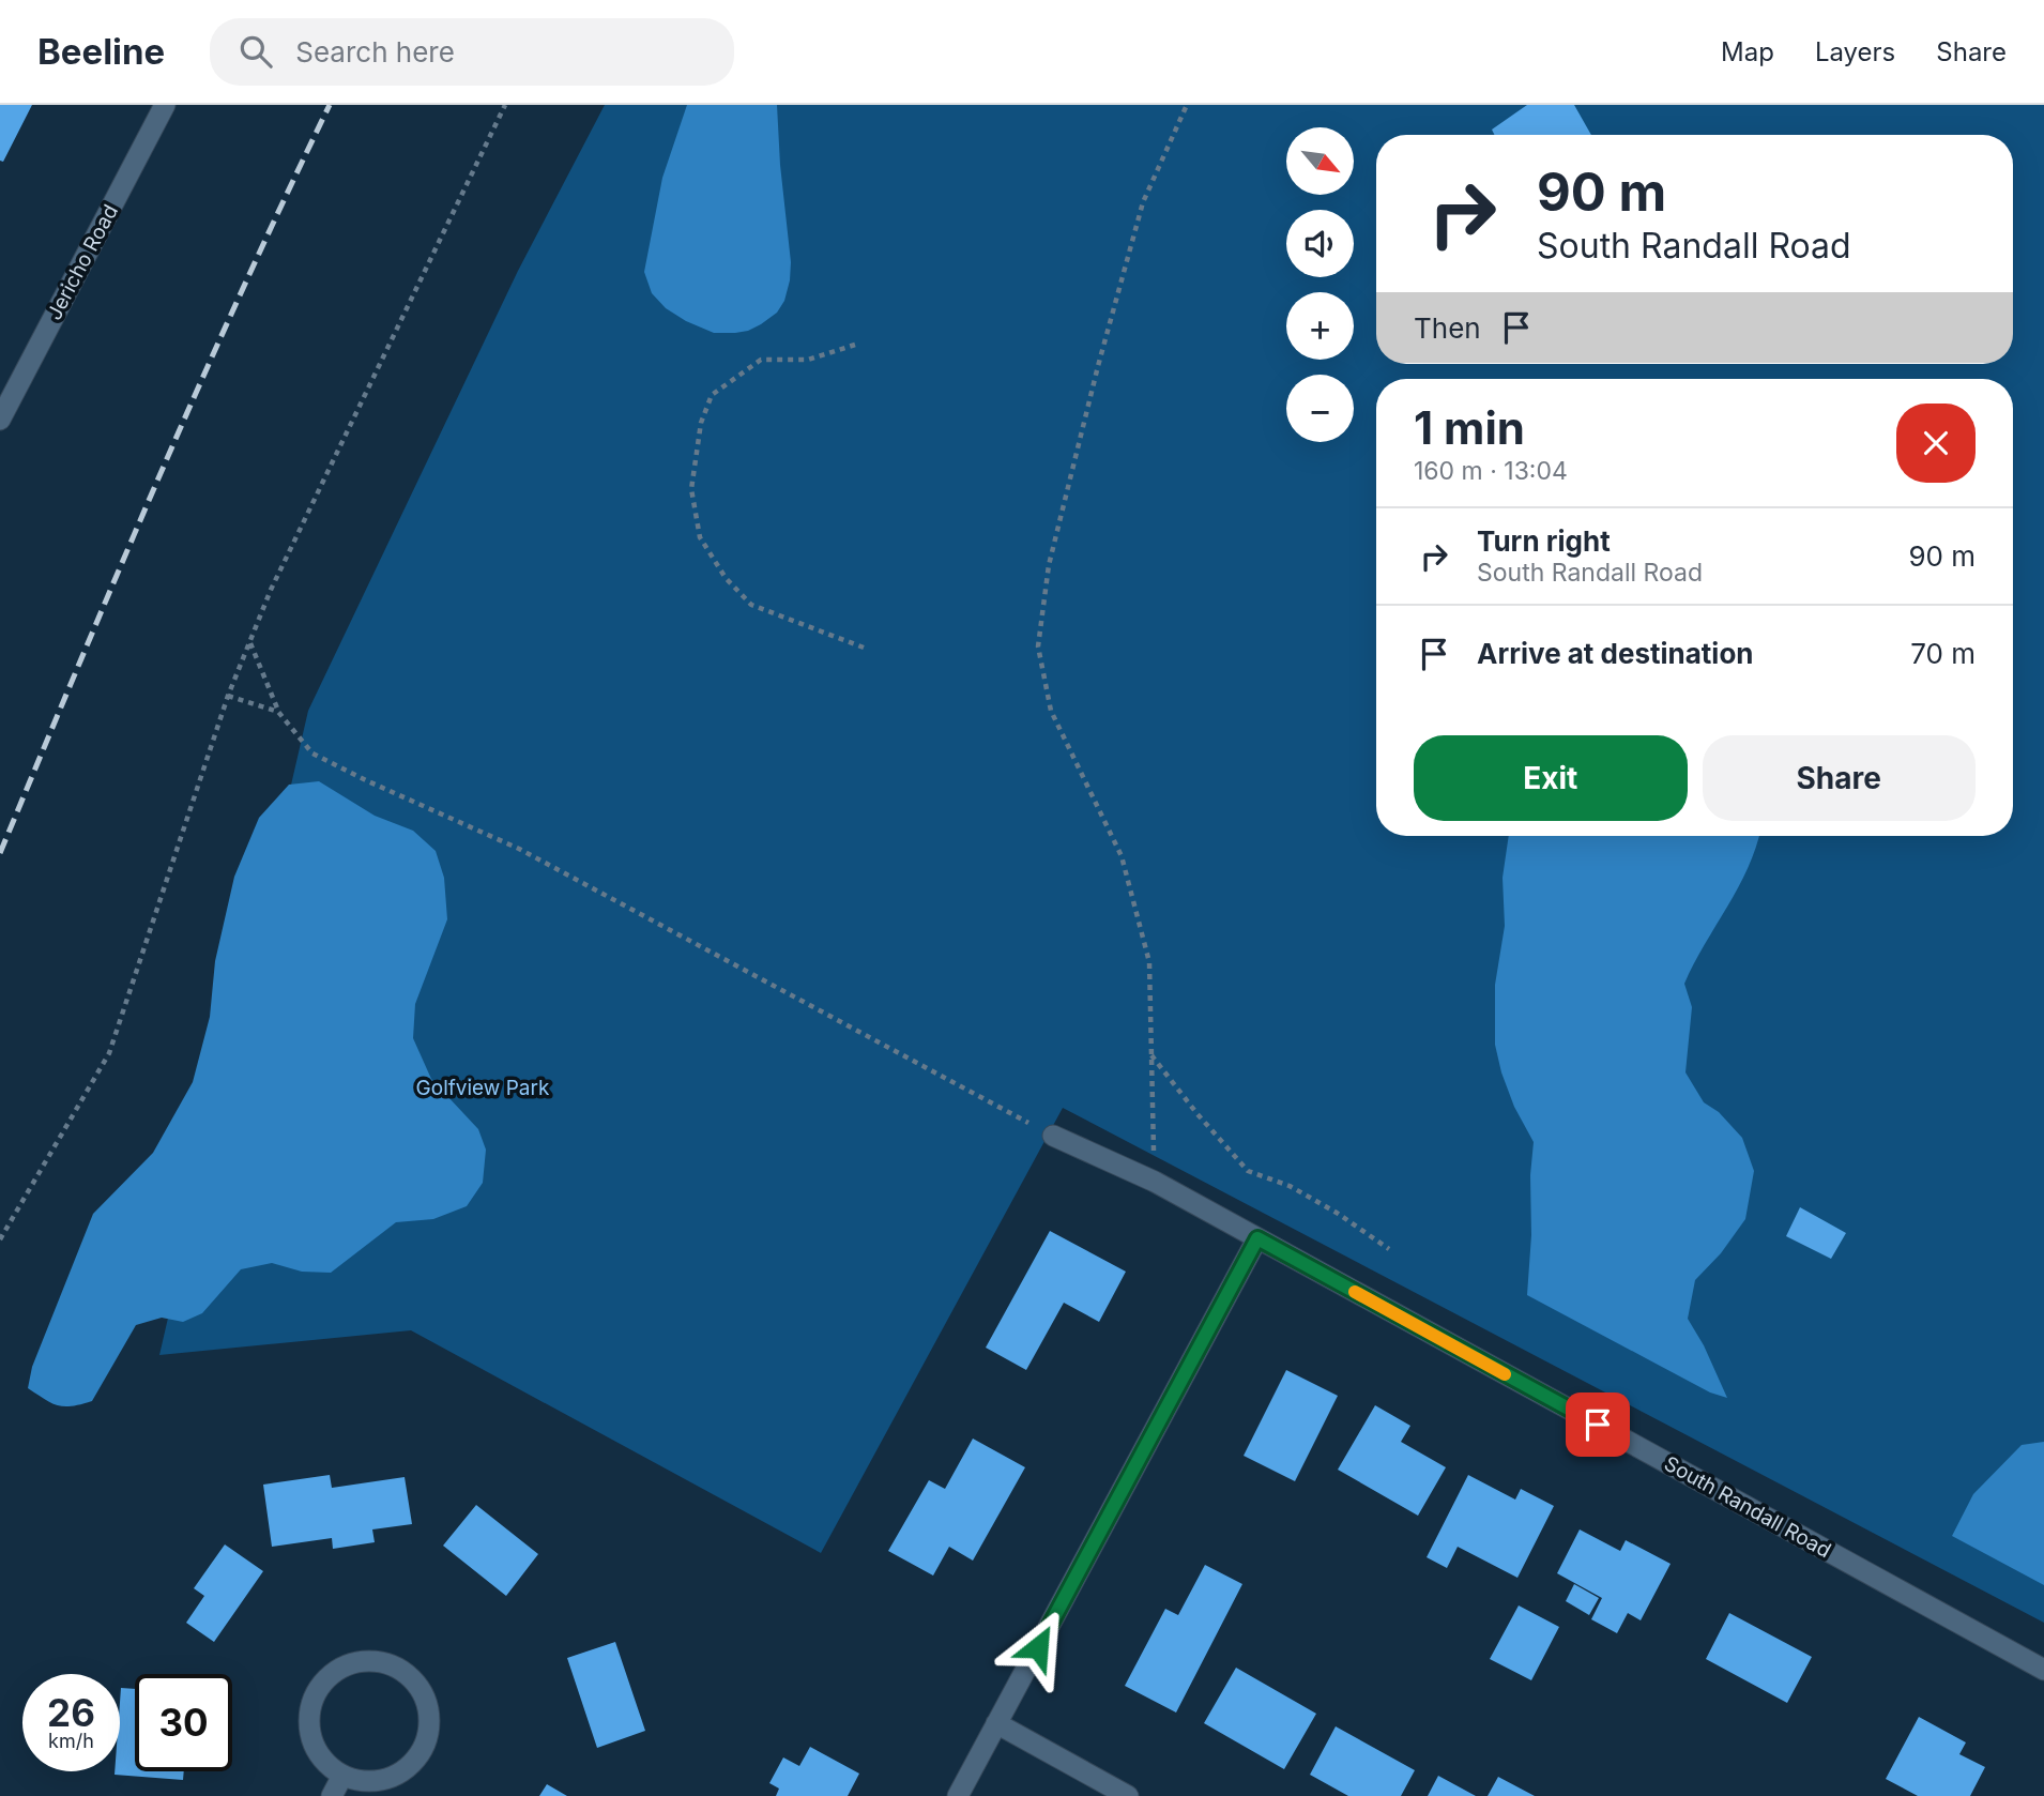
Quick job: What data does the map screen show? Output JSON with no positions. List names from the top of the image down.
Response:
{
  "streets": {
    "street": ["Jericho Road", "South Randall Road"]
  },
  "parks": ["Golfview Park"],
  "north": "bottom right",
  "page": {
    "header": "Beeline",
    "search": "Search here",
    "nav": ["Map", "Layers", "Share"],
    "map_buttons": ["+", "−"],
    "turn": ["90 m", "South Randall Road"],
    "then": "Then",
    "heading": ["1 min", "160 m · 13:04"],
    "list": [
      {
        "name": "Turn right",
        "note": "South Randall Road",
        "value": "90 m"
      },
      {
        "name": "Arrive at destination",
        "value": "70 m"
      }
    ],
    "buttons": ["Exit", "Share"],
    "speed": "26 km/h",
    "limit": "30"
  }
}
